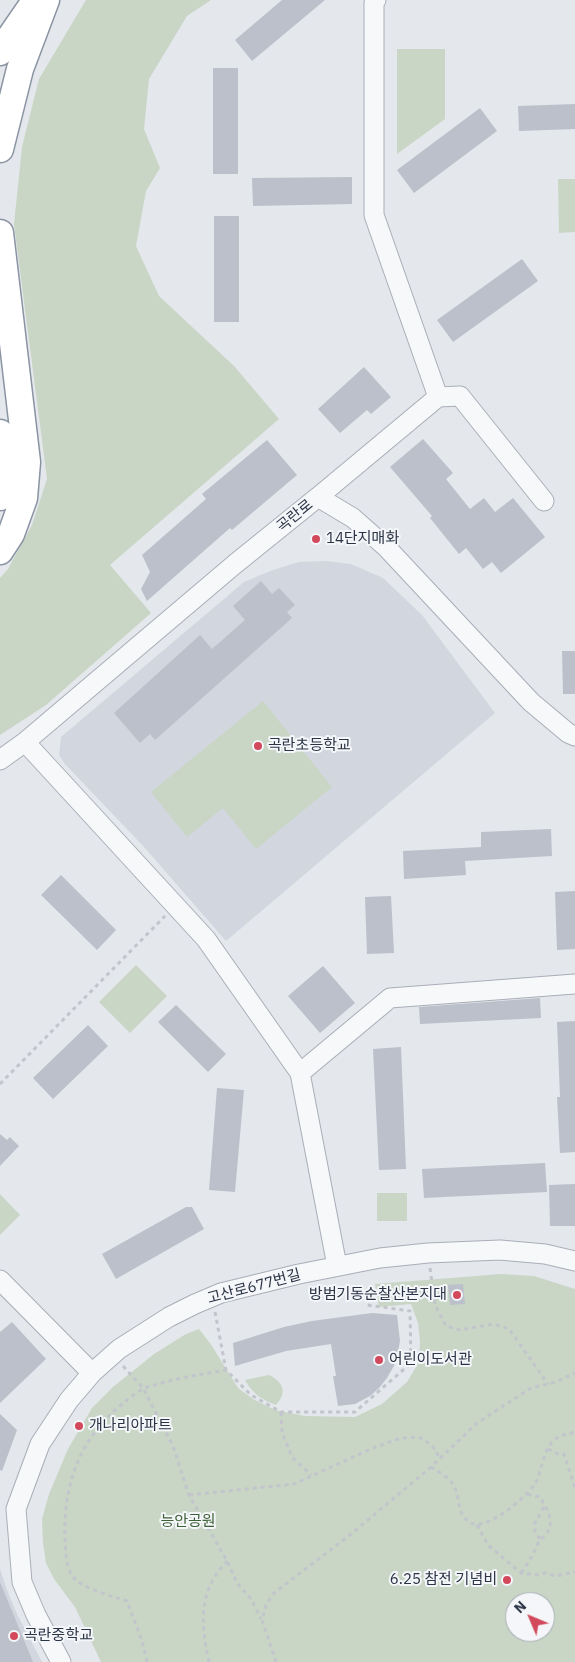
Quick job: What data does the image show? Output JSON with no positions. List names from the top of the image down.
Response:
{
  "streets": {
    "street": ["곡란로", "고산로677번길"]
  },
  "parks": ["능안공원"],
  "places": [
    "14단지매화",
    "곡란초등학교",
    "방범기동순찰산본지대",
    "어린이도서관",
    "개나리아파트",
    "6.25 참전 기념비",
    "곡란중학교"
  ],
  "north": "top left"
}
